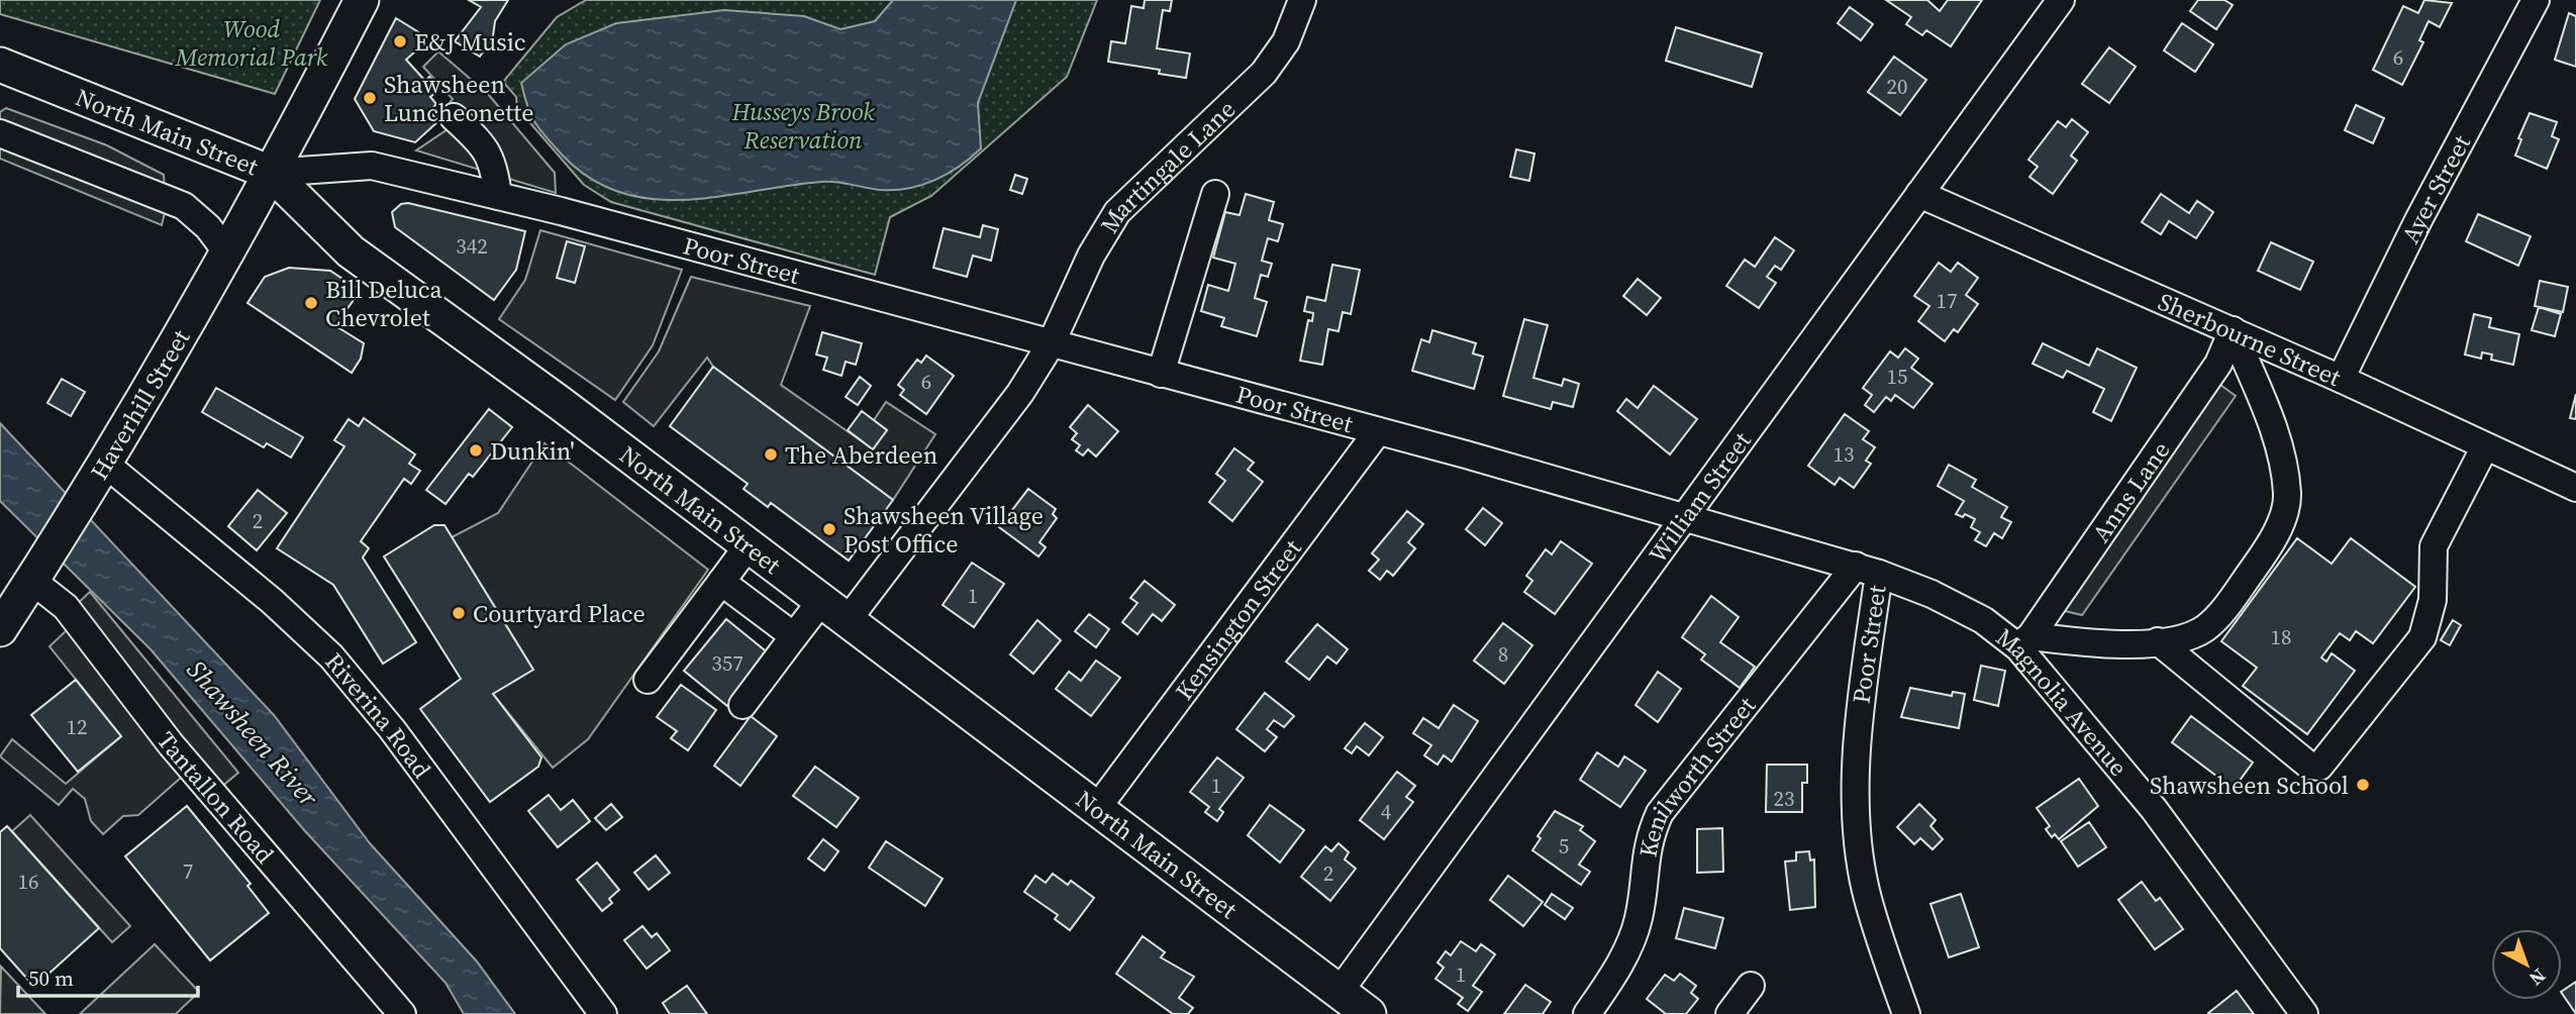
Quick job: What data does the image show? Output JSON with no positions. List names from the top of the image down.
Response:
{
  "streets": {
    "main road": ["North Main Street", "Haverhill Street"],
    "street": [
      "Martingale Lane",
      "Ayer Street",
      "Poor Street",
      "Sherbourne Street",
      "Anns Lane",
      "William Street",
      "Kensington Street",
      "Magnolia Avenue",
      "Riverina Road",
      "Kenilworth Street",
      "Tantallon Road"
    ]
  },
  "crossings": [
    ["North Main Street", "Martingale Lane"],
    ["North Main Street", "Poor Street"],
    ["North Main Street", "Haverhill Street"],
    ["North Main Street", "William Street"],
    ["North Main Street", "Kensington Street"],
    ["Martingale Lane", "Poor Street"],
    ["Ayer Street", "Sherbourne Street"],
    ["Poor Street", "Haverhill Street"],
    ["Poor Street", "William Street"],
    ["Poor Street", "Kensington Street"],
    ["Poor Street", "Magnolia Avenue"],
    ["Poor Street", "Kenilworth Street"],
    ["Sherbourne Street", "Anns Lane"],
    ["Sherbourne Street", "William Street"],
    ["Haverhill Street", "Riverina Road"],
    ["Haverhill Street", "Tantallon Road"],
    ["Anns Lane", "Magnolia Avenue"],
    ["Magnolia Avenue", "Kenilworth Street"]
  ],
  "water": ["Shawsheen River"],
  "parks": ["Wood Memorial Park", "Husseys Brook Reservation"],
  "places": [
    "E&J Music",
    "Shawsheen Luncheonette",
    "Bill Deluca Chevrolet",
    "Dunkin'",
    "The Aberdeen",
    "Shawsheen Village Post Office",
    "Courtyard Place",
    "Shawsheen School"
  ],
  "house_numbers": [
    "6",
    "20",
    "342",
    "17",
    "15",
    "6",
    "13",
    "2",
    "1",
    "18",
    "8",
    "357",
    "12",
    "1",
    "23",
    "4",
    "5",
    "7",
    "2",
    "16",
    "1"
  ],
  "scale_bar": "50 m",
  "north": "bottom right"
}
